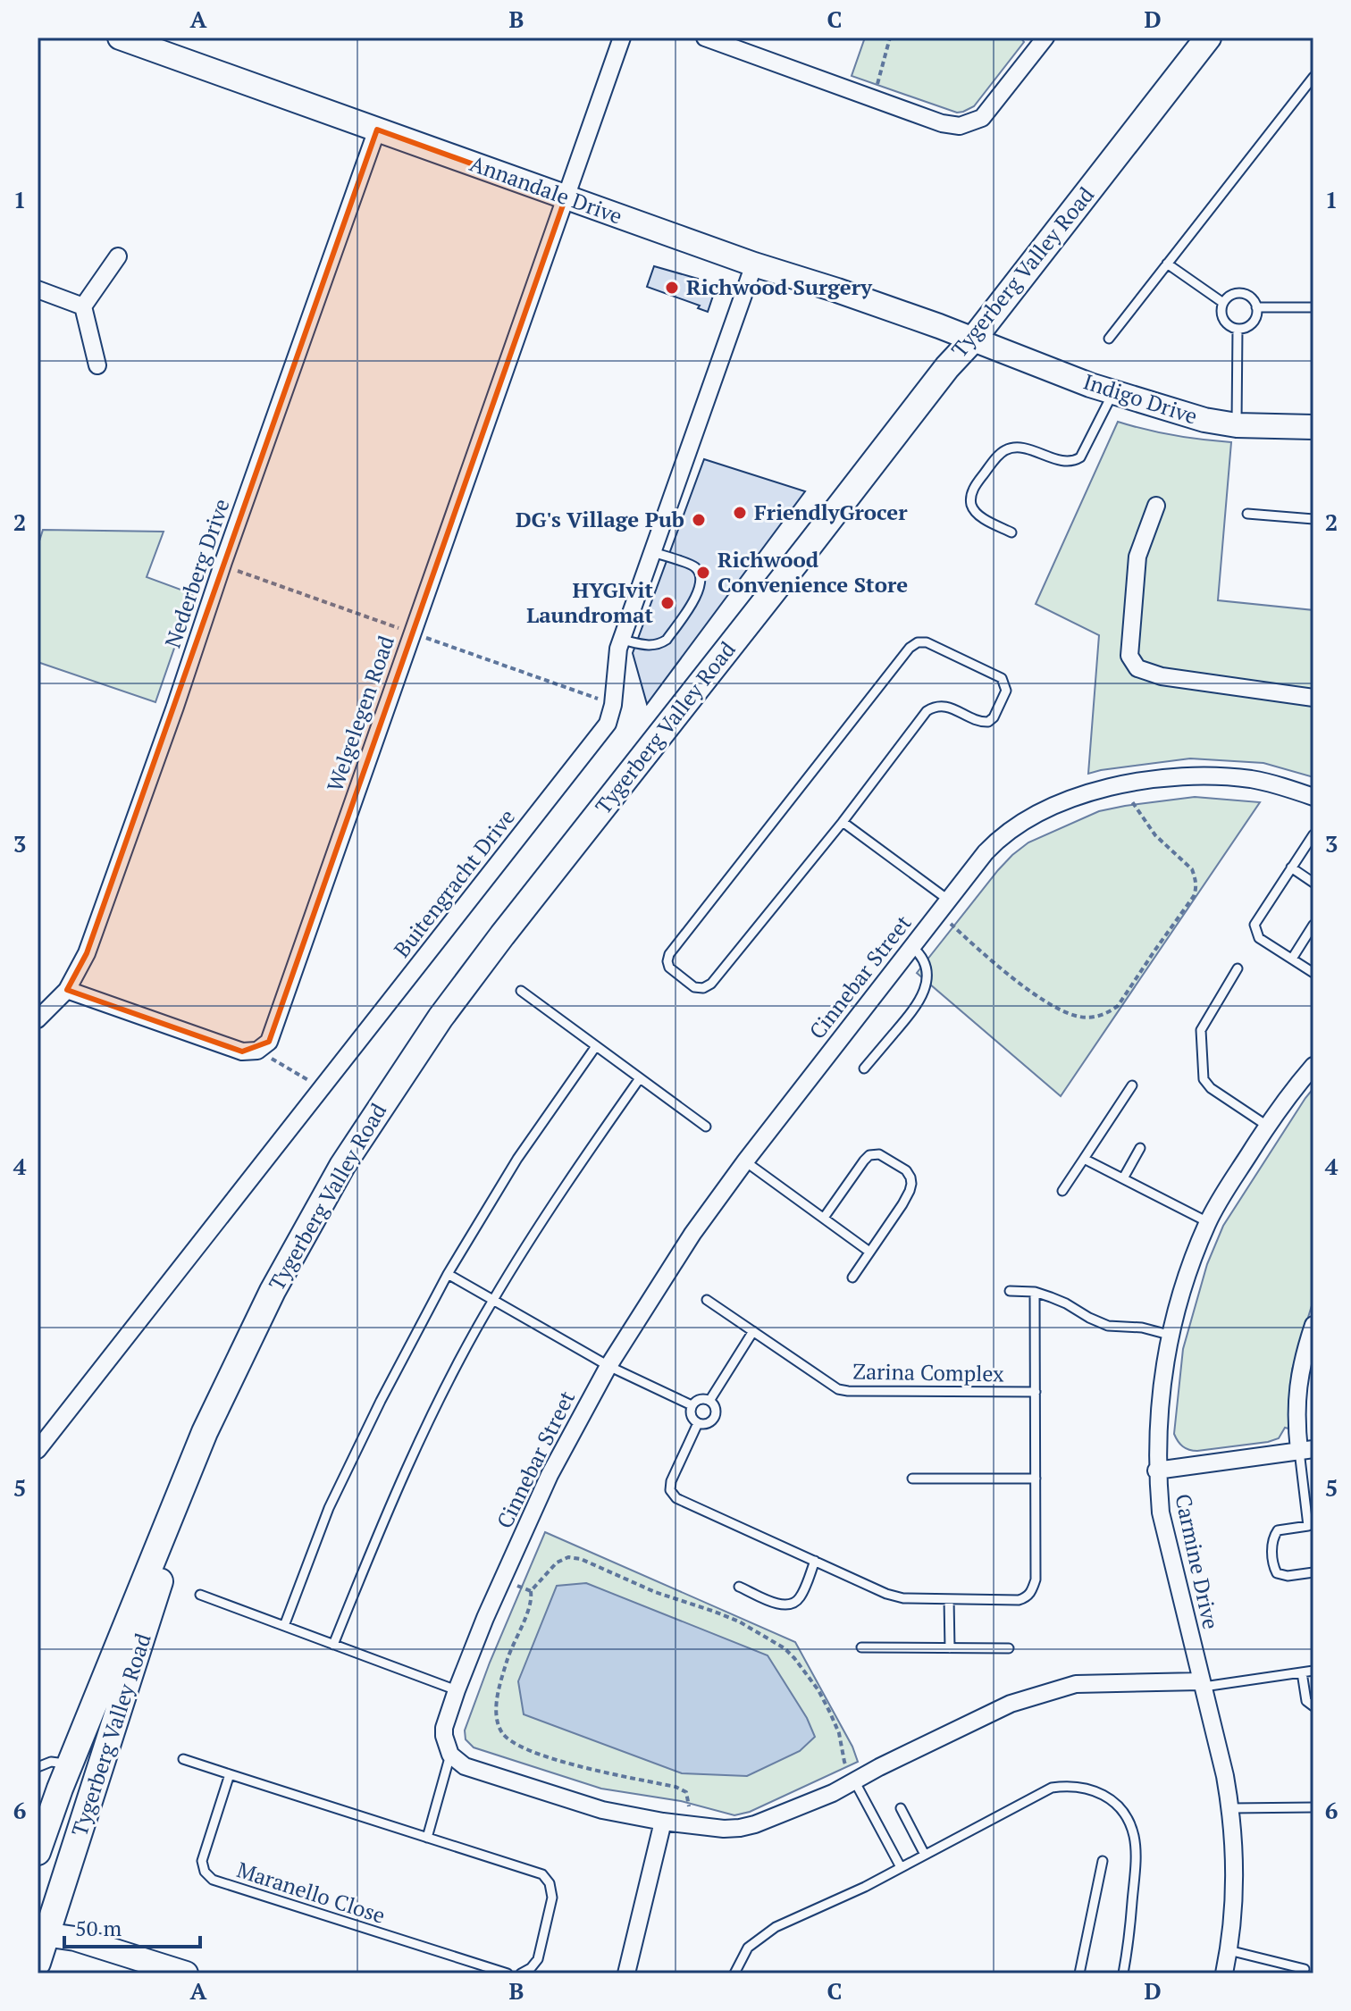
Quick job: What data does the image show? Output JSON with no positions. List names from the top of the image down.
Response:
{
  "streets": {
    "main road": ["Tygerberg Valley Road"],
    "street": [
      "Annandale Drive",
      "Indigo Drive",
      "Nederberg Drive",
      "Welgelegen Road",
      "Buitengracht Drive",
      "Cinnebar Street",
      "Carmine Drive"
    ],
    "lane": ["Zarina Complex", "Maranello Close"]
  },
  "crossings": [
    ["Annandale Drive", "Tygerberg Valley Road"],
    ["Annandale Drive", "Indigo Drive"],
    ["Annandale Drive", "Nederberg Drive"],
    ["Annandale Drive", "Welgelegen Road"],
    ["Annandale Drive", "Buitengracht Drive"],
    ["Tygerberg Valley Road", "Indigo Drive"]
  ],
  "places": [
    "Richwood Surgery",
    "FriendlyGrocer",
    "DG's Village Pub",
    "Richwood Convenience Store",
    "HYGIvit Laundromat"
  ],
  "scale_bar": "50 m",
  "grid": {
    "columns": [
      "A",
      "B",
      "C",
      "D"
    ],
    "rows": [
      "1",
      "2",
      "3",
      "4",
      "5",
      "6"
    ]
  }
}
